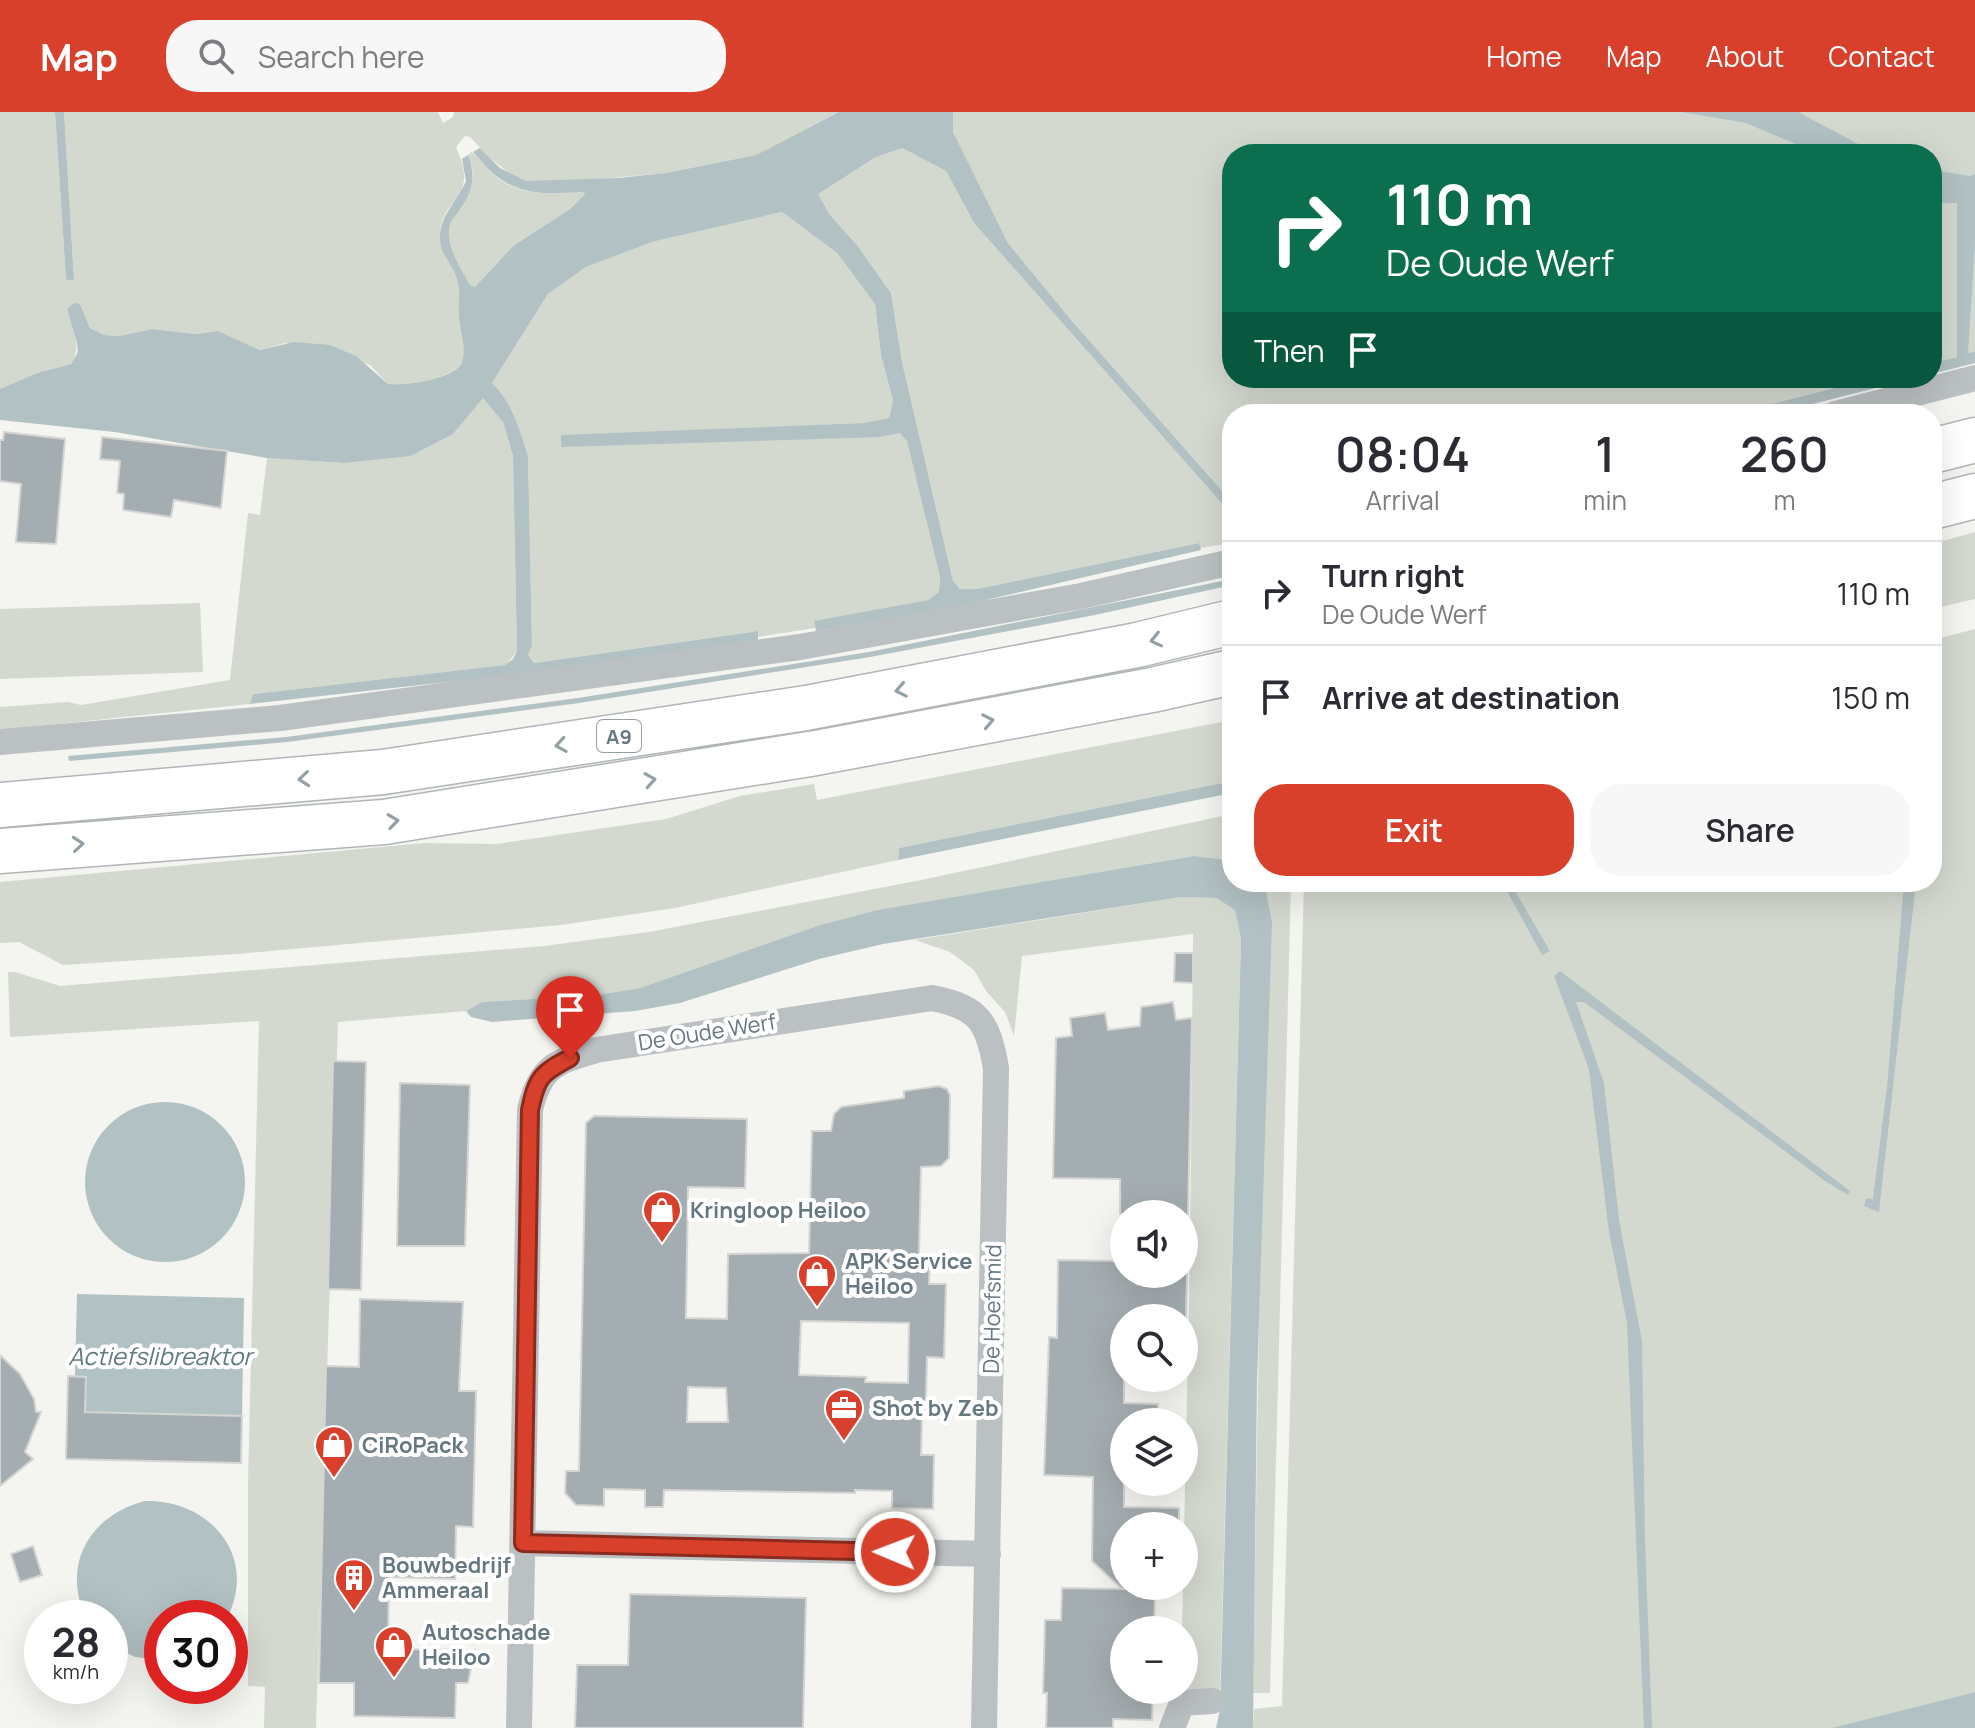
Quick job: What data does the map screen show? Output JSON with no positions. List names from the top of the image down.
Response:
{
  "streets": {
    "highway": ["A9"],
    "street": ["De Oude Werf", "De Hoefsmid"]
  },
  "crossings": [
    ["De Oude Werf", "De Hoefsmid"]
  ],
  "water": ["Actiefslibreaktor"],
  "places": {
    "shop": [
      "Kringloop Heiloo",
      "APK Service Heiloo",
      "CiRoPack",
      "Autoschade Heiloo"
    ],
    "office": ["Shot by Zeb"],
    "building": ["Bouwbedrijf Ammeraal"]
  },
  "page": {
    "header": "Map",
    "search": "Search here",
    "nav": [
      "Home",
      "Map",
      "About",
      "Contact"
    ],
    "turn": ["110 m", "De Oude Werf"],
    "then": "Then",
    "eta": [
      "08:04",
      "Arrival",
      "1",
      "min",
      "260",
      "m"
    ],
    "list": [
      {
        "name": "Turn right",
        "note": "De Oude Werf",
        "value": "110 m"
      },
      {
        "name": "Arrive at destination",
        "value": "150 m"
      }
    ],
    "buttons": ["Exit", "Share"],
    "map_buttons": ["+", "−"],
    "speed": "28 km/h",
    "limit": "30"
  }
}
